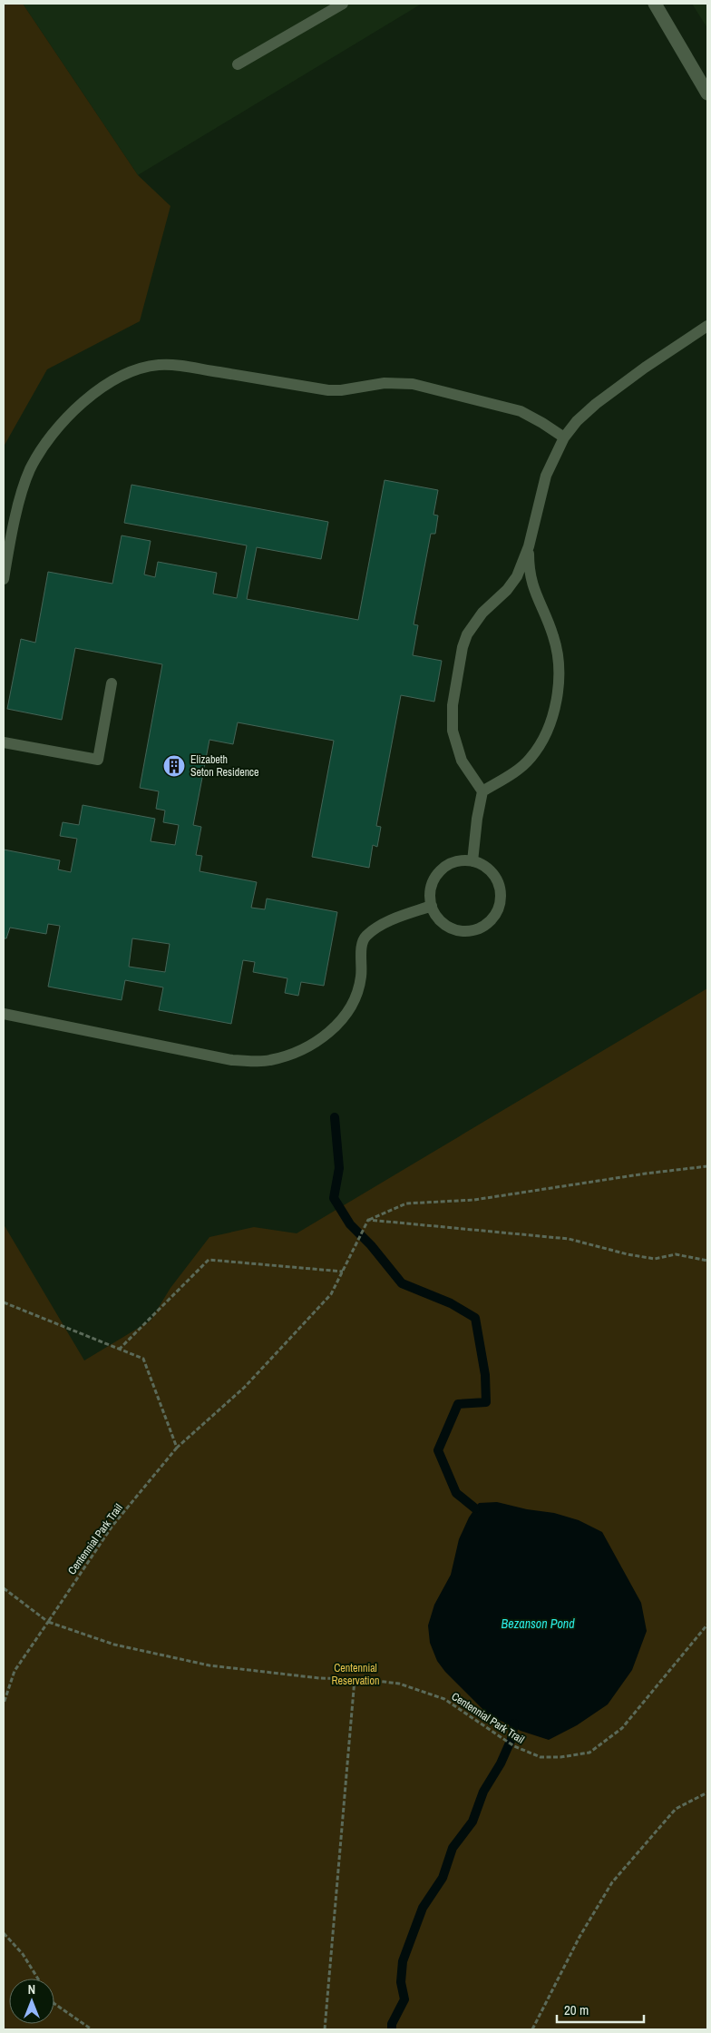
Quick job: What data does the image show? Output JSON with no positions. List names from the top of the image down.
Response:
{
  "streets": {
    "path": ["Centennial Park Trail"]
  },
  "water": ["Bezanson Pond"],
  "parks": ["Centennial Reservation"],
  "places": {
    "building": ["Elizabeth Seton Residence"]
  },
  "scale_bar": "20 m",
  "north": "top"
}
